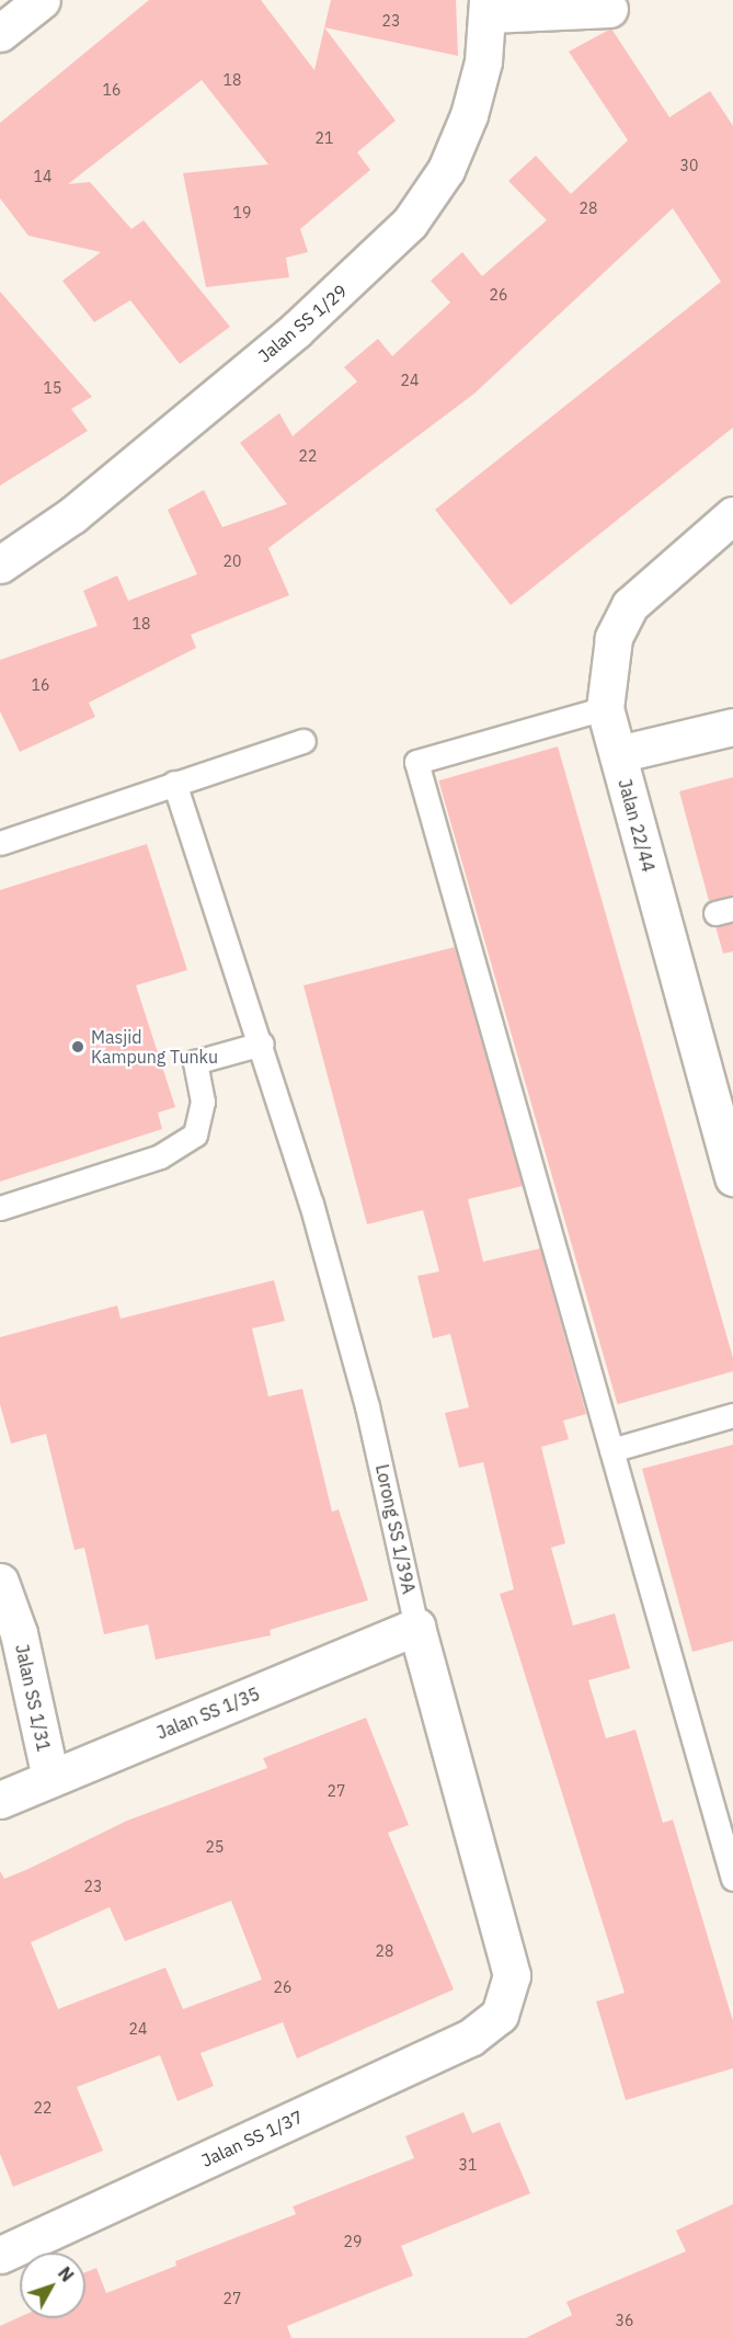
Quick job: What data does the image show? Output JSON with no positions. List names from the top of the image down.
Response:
{
  "streets": {
    "street": [
      "Jalan SS 1/29",
      "Jalan 22/44",
      "Lorong SS 1/39A",
      "Jalan SS 1/31",
      "Jalan SS 1/35",
      "Jalan SS 1/37"
    ]
  },
  "crossings": [
    ["Lorong SS 1/39A", "Jalan SS 1/35"],
    ["Lorong SS 1/39A", "Jalan SS 1/37"],
    ["Jalan SS 1/31", "Jalan SS 1/35"]
  ],
  "places": ["Masjid Kampung Tunku"],
  "house_numbers": [
    "23",
    "18",
    "16",
    "21",
    "30",
    "14",
    "28",
    "19",
    "26",
    "24",
    "15",
    "22",
    "20",
    "18",
    "16",
    "27",
    "25",
    "23",
    "28",
    "26",
    "24",
    "22",
    "31",
    "29",
    "27",
    "36"
  ],
  "north": "top right"
}
